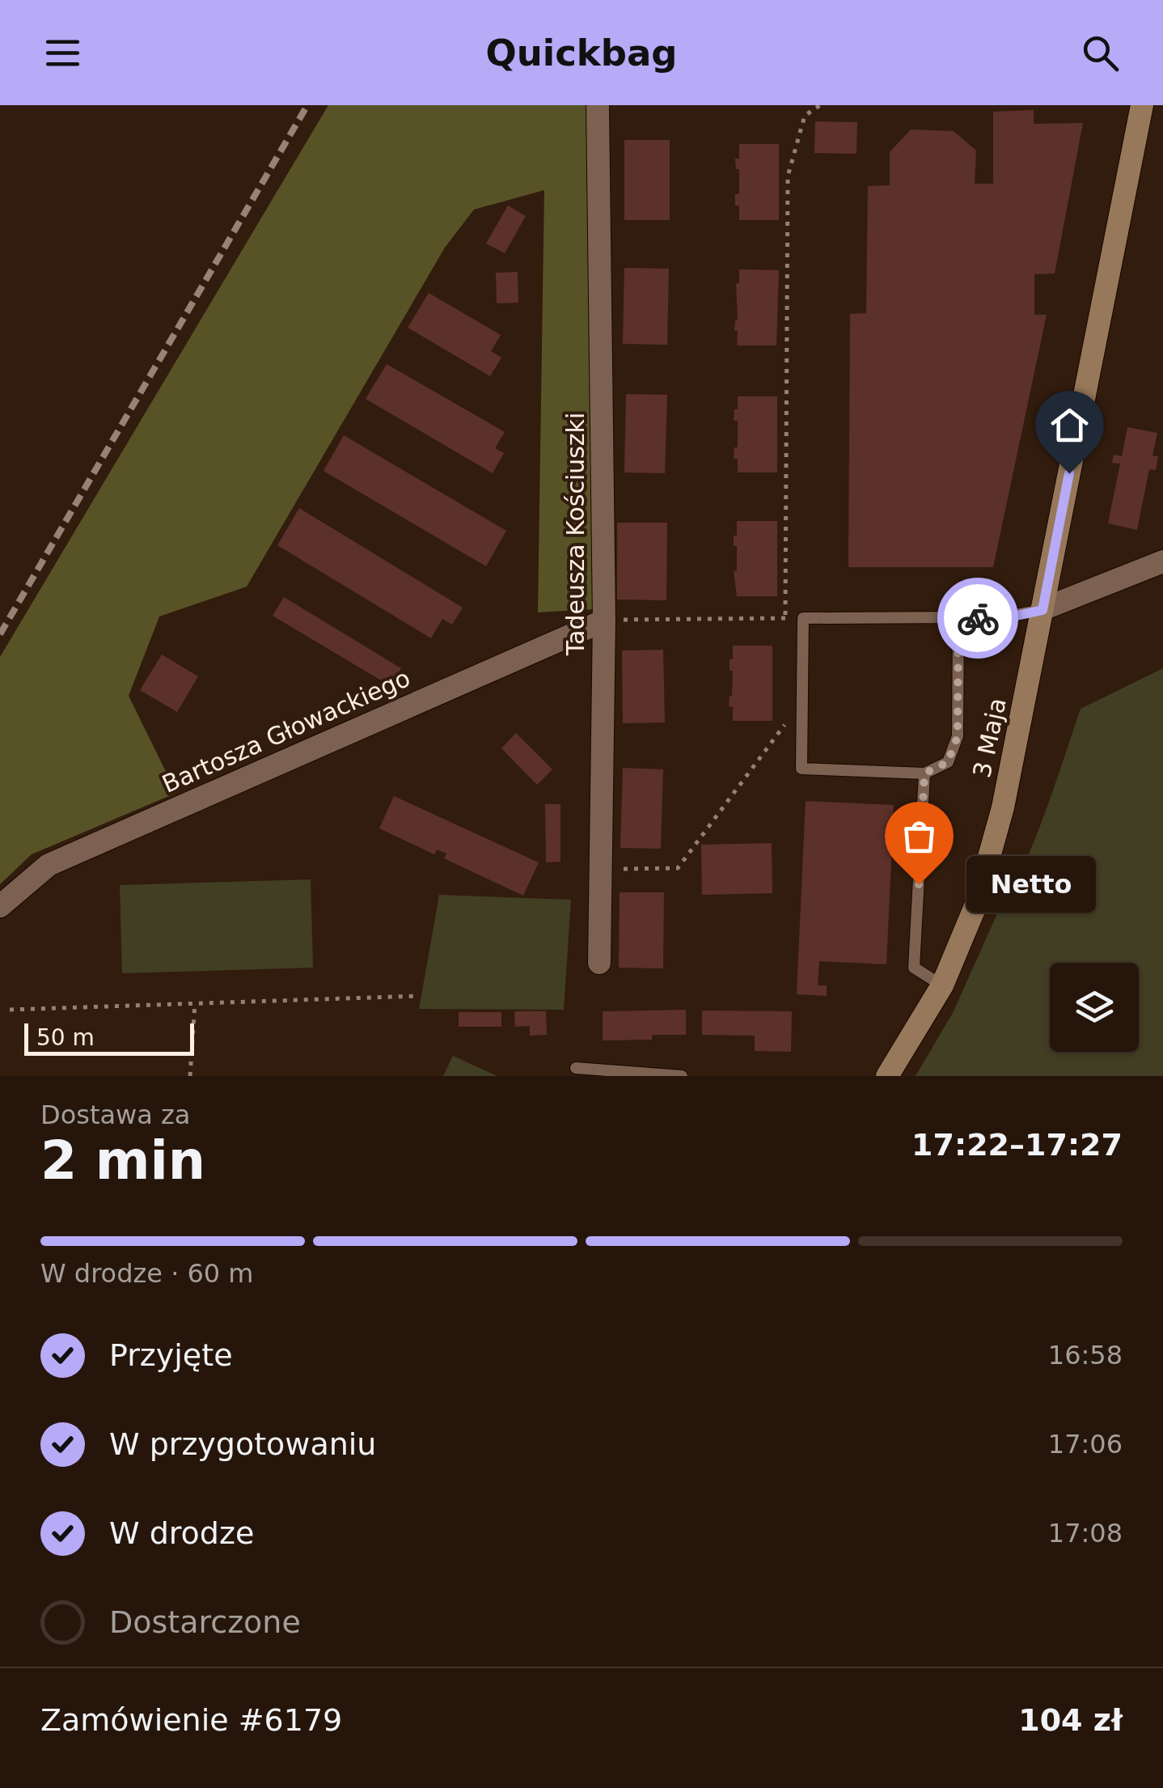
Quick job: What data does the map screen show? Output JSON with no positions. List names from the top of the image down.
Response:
{
  "streets": {
    "main road": ["3 Maja"],
    "street": ["Tadeusza Kościuszki", "Bartosza Głowackiego"]
  },
  "crossings": [
    ["Tadeusza Kościuszki", "Bartosza Głowackiego"]
  ],
  "places": ["Netto"],
  "scale_bar": "50 m",
  "page": {
    "header": "Quickbag",
    "bubble": "Netto",
    "scale": "50 m",
    "heading": ["2 min", "Dostawa za", "17:22–17:27"],
    "panel": ["Zamówienie #6179", "104 zł"],
    "bar": "W drodze · 60 m",
    "list": [
      ["Przyjęte", "16:58"],
      ["W przygotowaniu", "17:06"],
      ["W drodze", "17:08"],
      "Dostarczone"
    ]
  }
}
